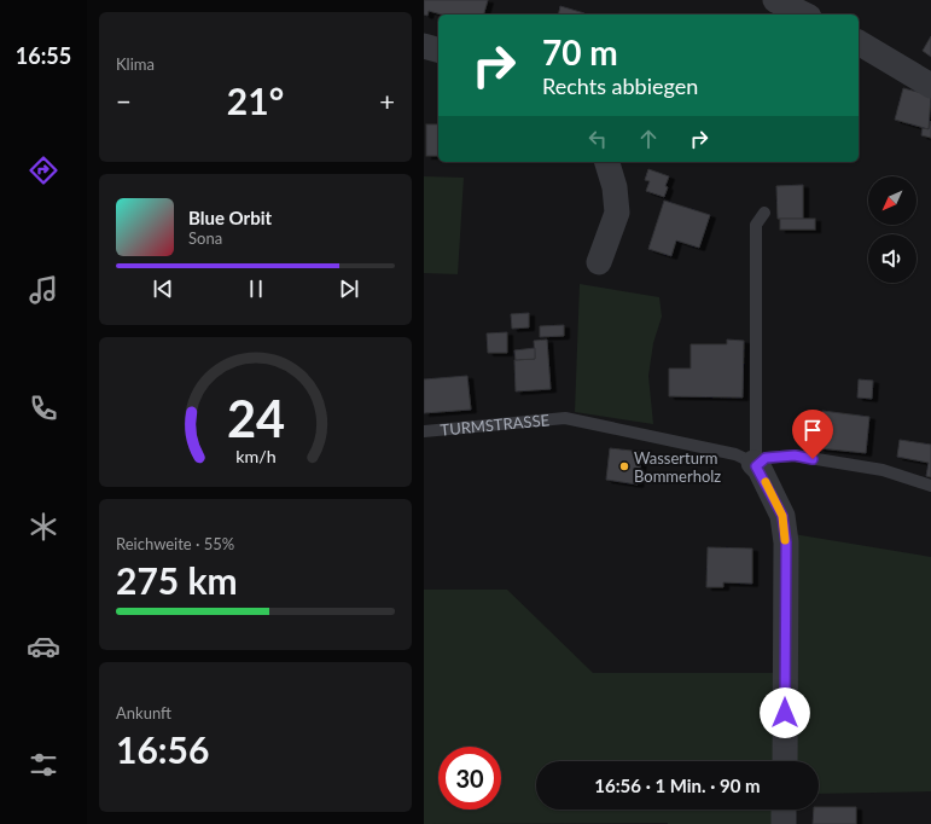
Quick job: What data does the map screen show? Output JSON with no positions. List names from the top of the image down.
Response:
{
  "streets": {
    "lane": ["TURMSTRASSE"]
  },
  "places": ["Wasserturm Bommerholz"],
  "north": "bottom left",
  "page": {
    "tabs": "16:55",
    "tile": [
      "Klima",
      ["Reichweite · 55%", "275 km"],
      ["Ankunft", "16:56"]
    ],
    "turn": ["70 m", "Rechts abbiegen"],
    "heat": ["−", "21°", "+"],
    "song": ["Blue Orbit", "Sona"],
    "limit": "30",
    "trip": "16:56 · 1 Min. · 90 m",
    "gauge": ["24", "km/h"]
  }
}
